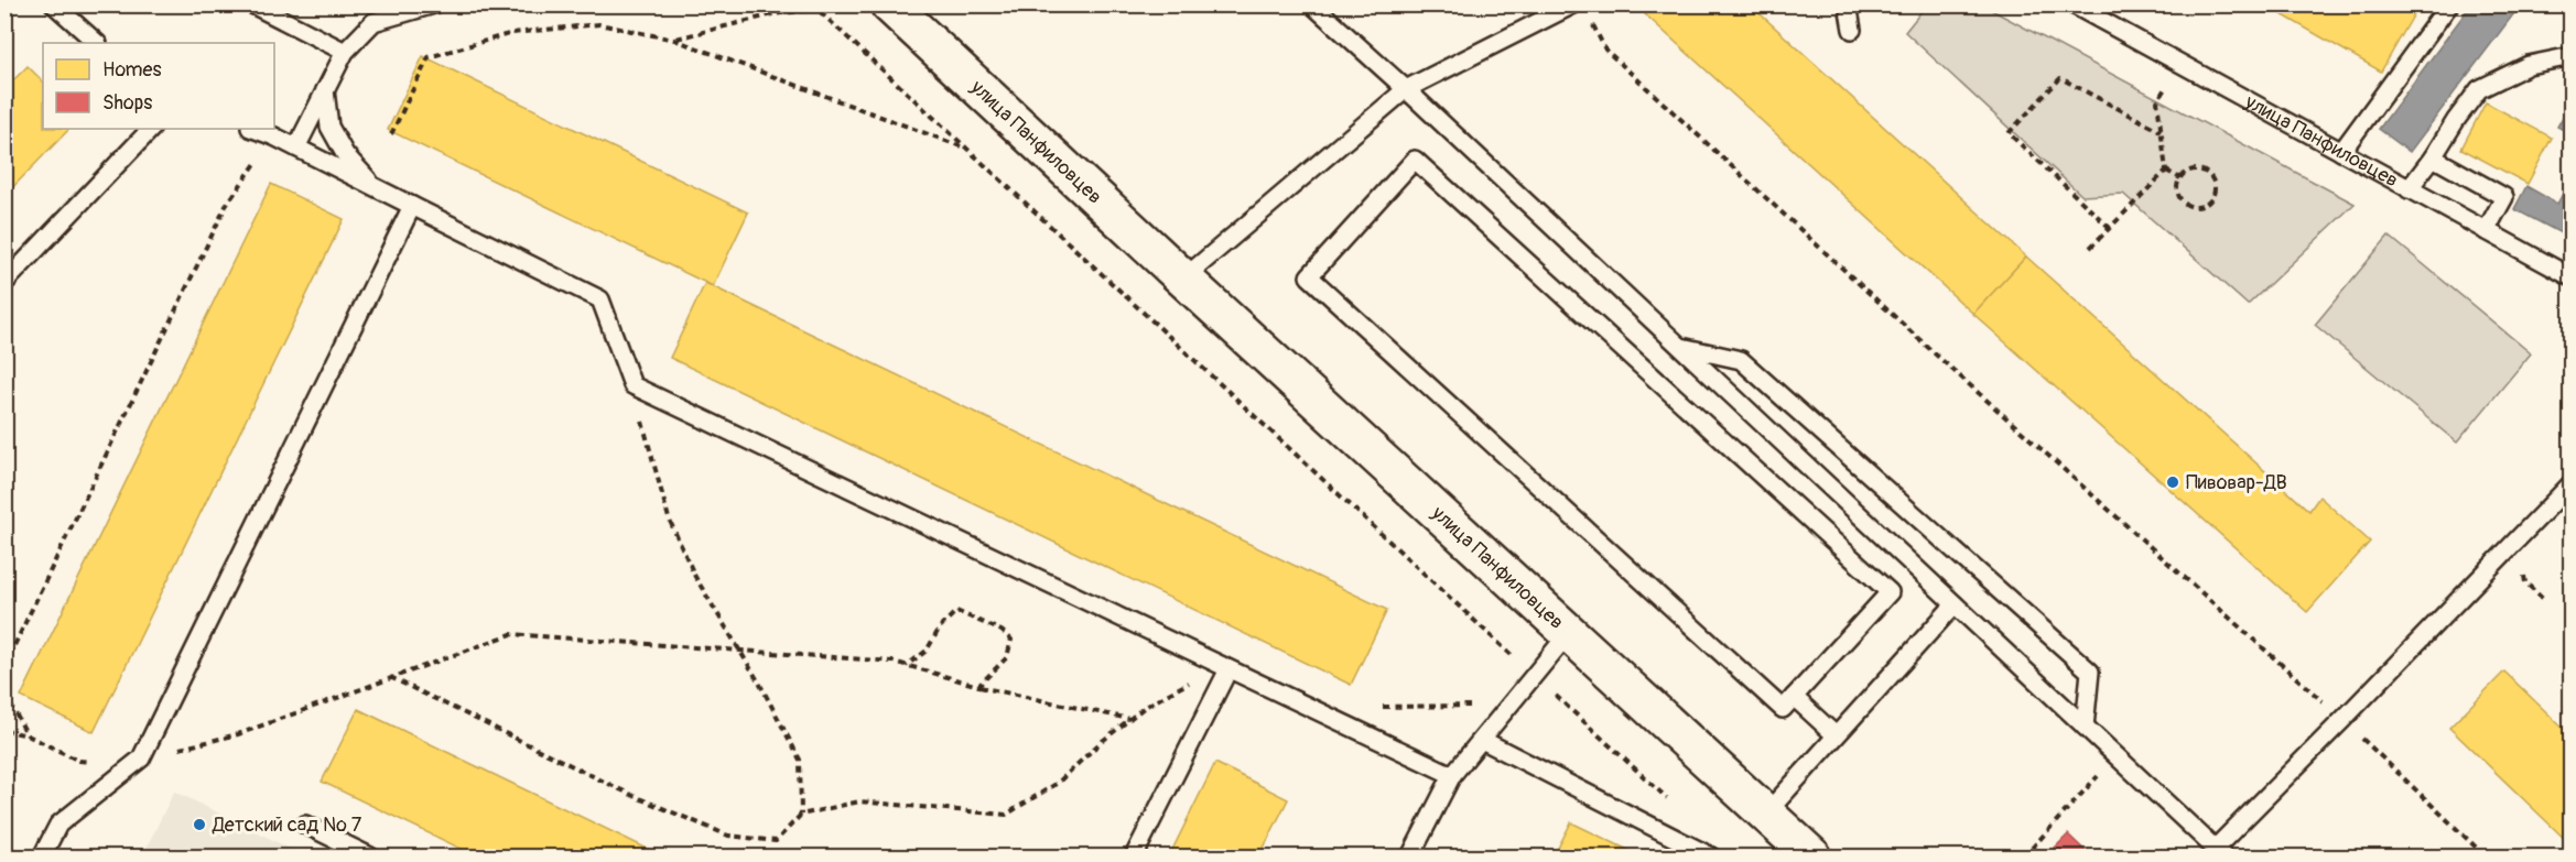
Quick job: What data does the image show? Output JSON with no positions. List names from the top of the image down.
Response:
{
  "streets": {
    "street": ["улица Панфиловцев"]
  },
  "places": ["Пивовар-ДВ", "Детский сад № 7"],
  "legend": ["Homes", "Shops"]
}
